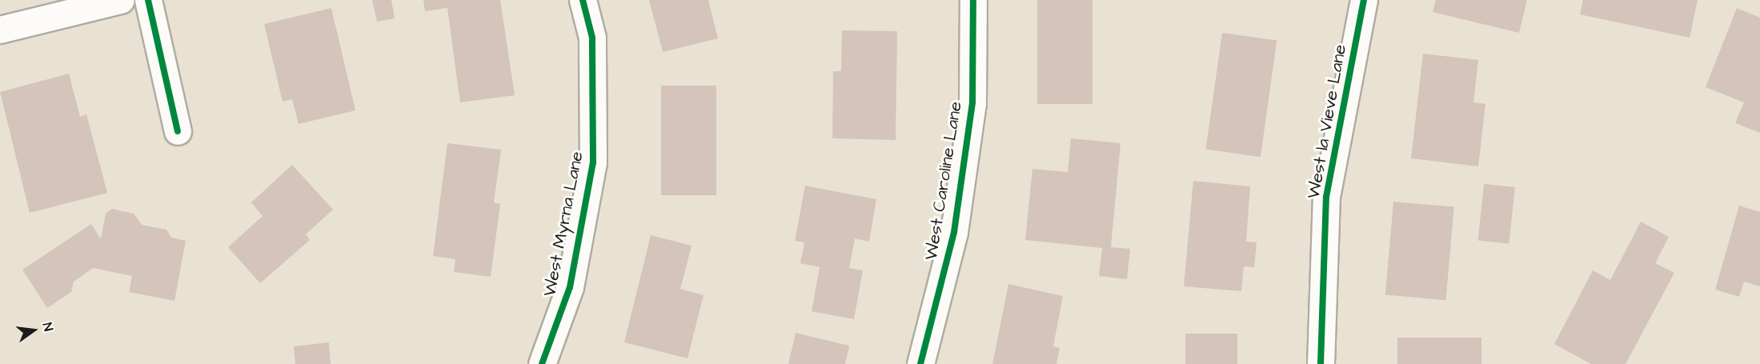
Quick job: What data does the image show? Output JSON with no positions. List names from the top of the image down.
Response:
{
  "streets": {
    "street": ["West la Vieve Lane", "West Caroline Lane", "West Myrna Lane"]
  },
  "north": "right"
}
